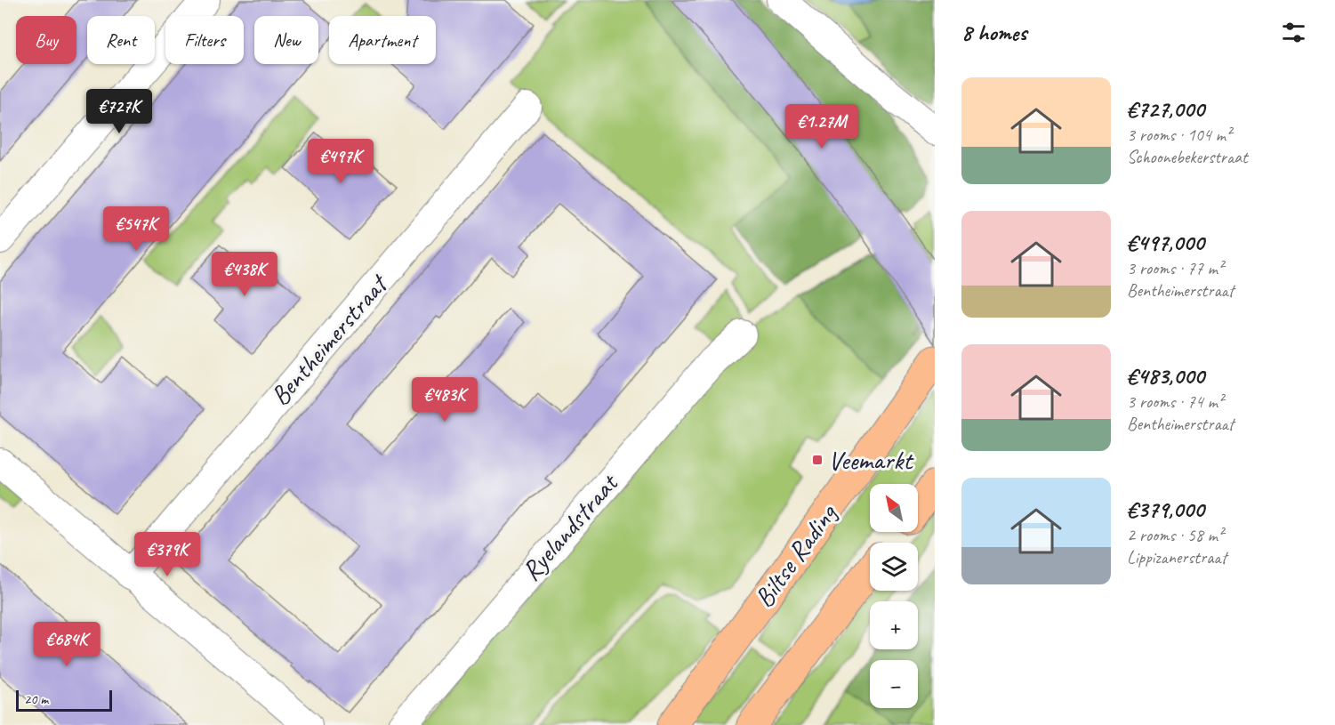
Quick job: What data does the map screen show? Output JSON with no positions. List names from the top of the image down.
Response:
{
  "streets": {
    "main road": ["Biltse Rading"],
    "street": ["Bentheimerstraat", "Ryelandstraat"]
  },
  "places": {
    "transit": ["Veemarkt"]
  },
  "scale_bar": "20 m",
  "north": "top left",
  "page": {
    "heading": "8 homes",
    "chip": [
      "Buy",
      "Rent",
      "Filters",
      "New",
      "Apartment"
    ],
    "list": [
      {
        "name": "€727,000",
        "note": "3 rooms · 104 m² · Schoonebekerstraat"
      },
      {
        "name": "€497,000",
        "note": "3 rooms · 77 m² · Bentheimerstraat"
      },
      {
        "name": "€483,000",
        "note": "3 rooms · 74 m² · Bentheimerstraat"
      },
      {
        "name": "€379,000",
        "note": "2 rooms · 58 m² · Lippizanerstraat"
      }
    ],
    "price": [
      "€727K",
      "€1.27M",
      "€497K",
      "€547K",
      "€438K",
      "€483K",
      "€379K",
      "€684K"
    ],
    "map_buttons": ["+", "−"],
    "scale": "20 m"
  }
}
